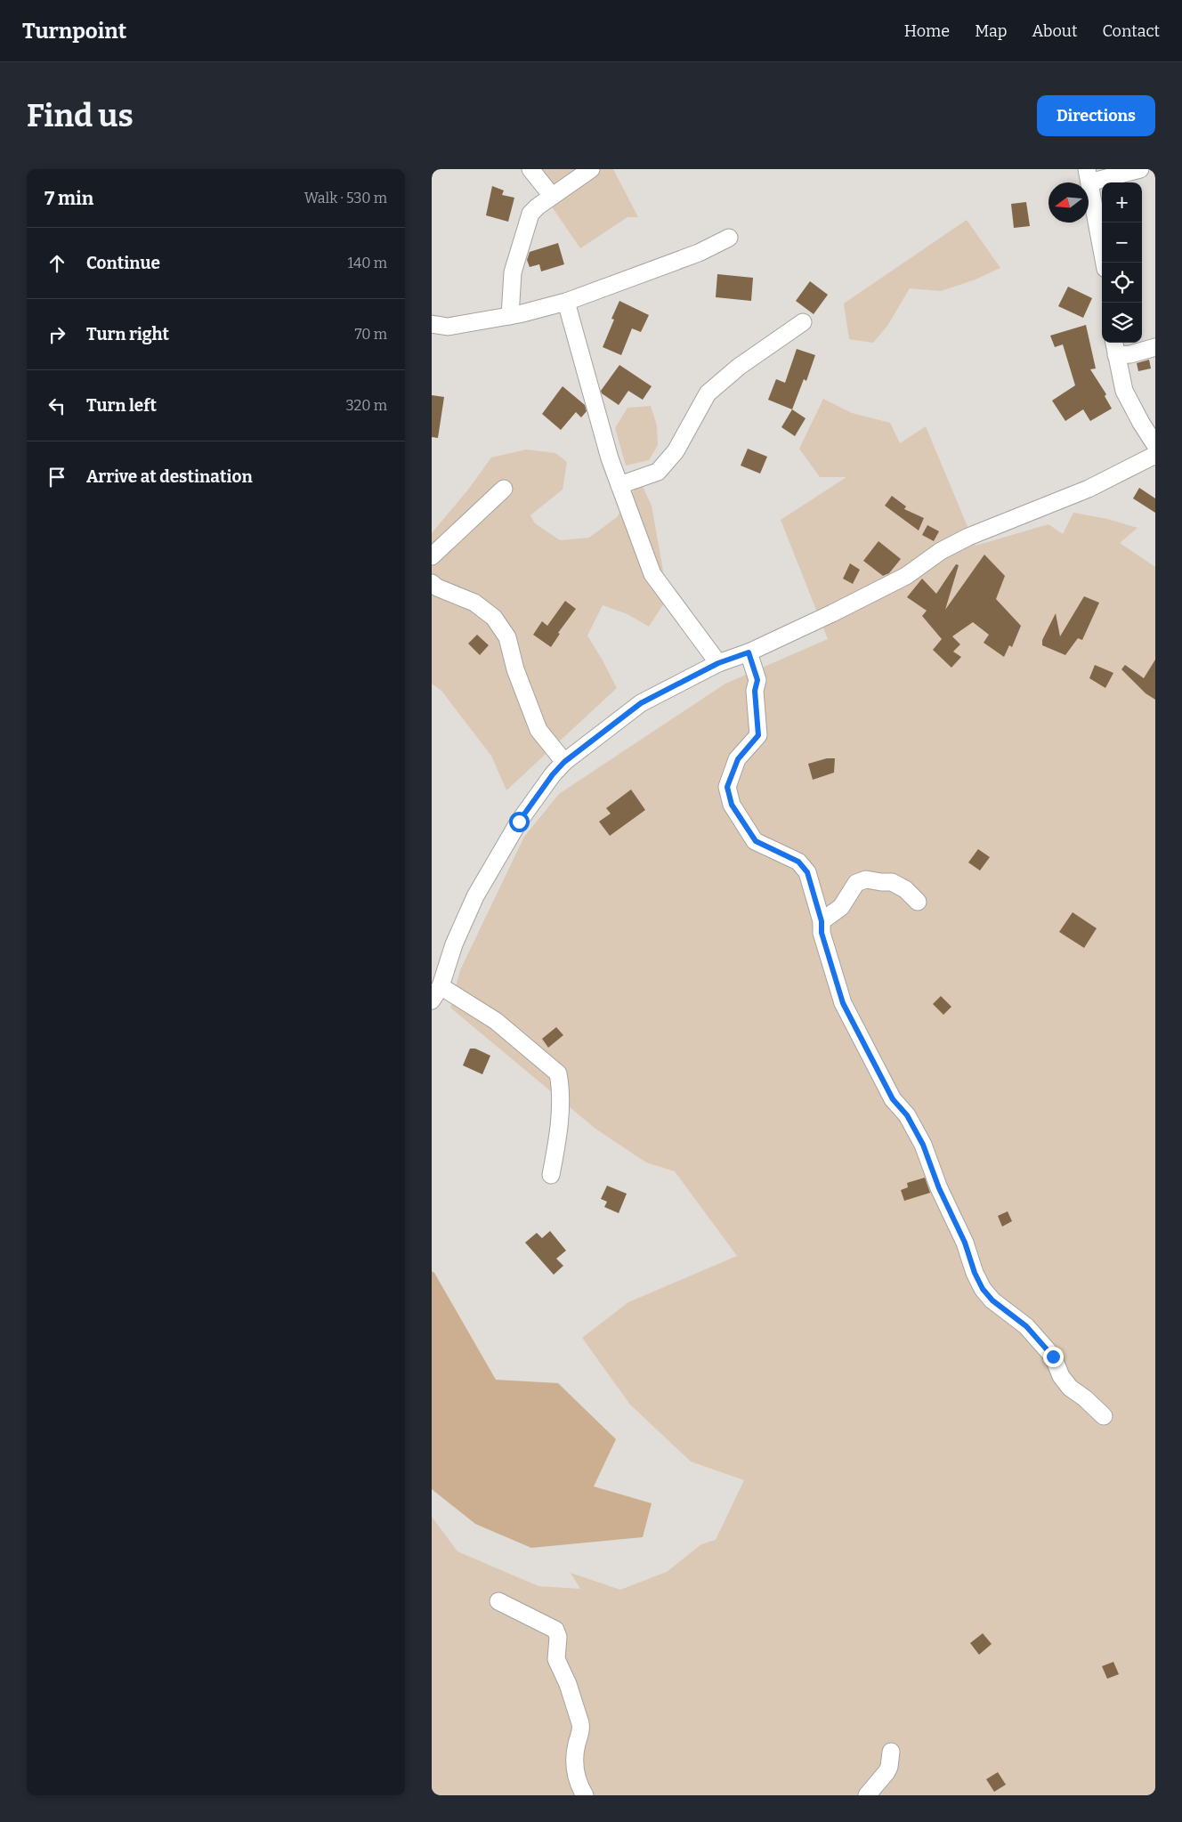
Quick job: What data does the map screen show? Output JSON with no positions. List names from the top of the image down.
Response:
{
  "north": "left",
  "page": {
    "header": "Turnpoint",
    "nav": [
      "Home",
      "Map",
      "About",
      "Contact"
    ],
    "buttons": "Directions",
    "title": "Find us",
    "heading": ["7 min", "Walk · 530 m"],
    "map_buttons": ["+", "−"],
    "list": [
      ["Continue", "140 m"],
      ["Turn right", "70 m"],
      ["Turn left", "320 m"],
      "Arrive at destination"
    ]
  }
}
